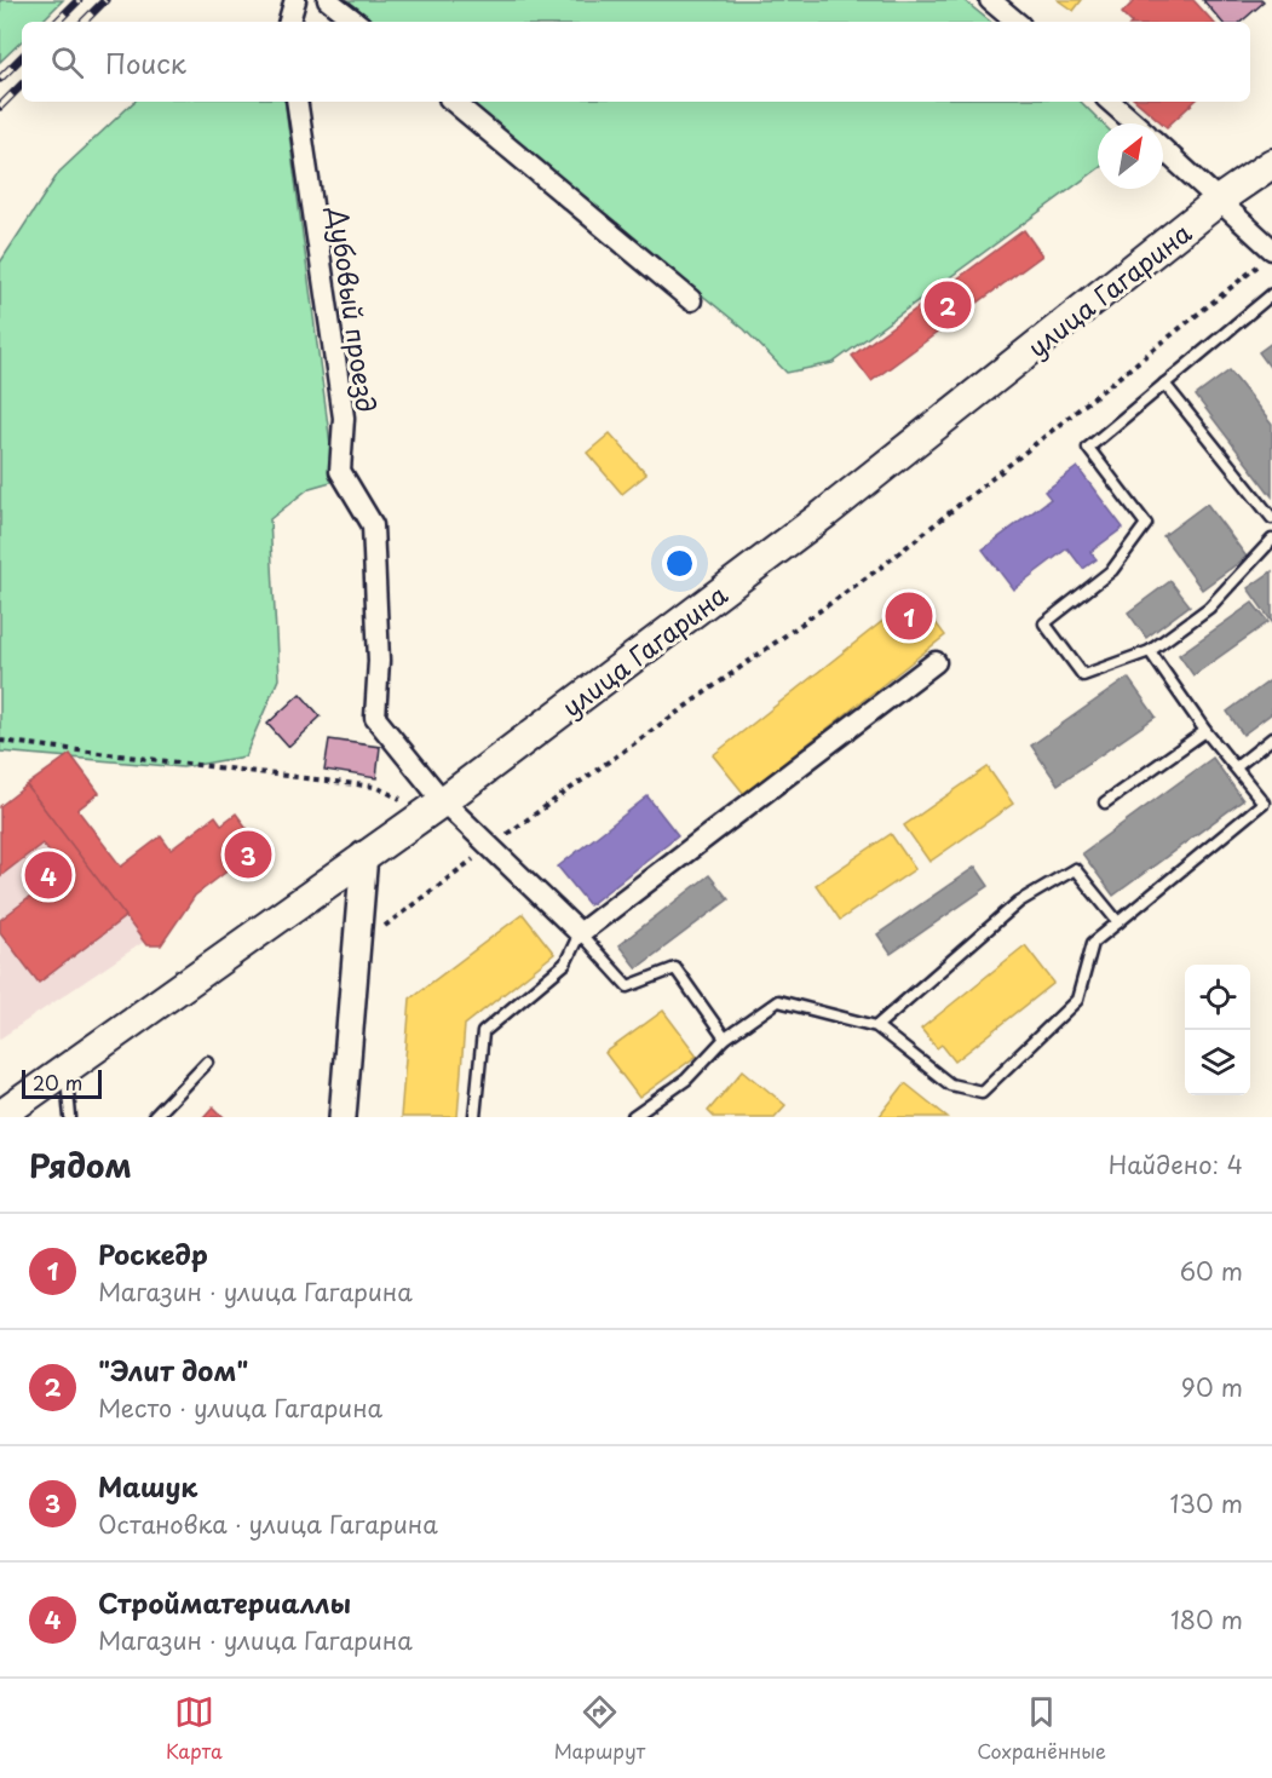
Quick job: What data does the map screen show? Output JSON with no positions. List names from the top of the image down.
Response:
{
  "streets": {
    "main road": ["улица Гагарина"],
    "street": ["Дубовый проезд"]
  },
  "crossings": [
    ["улица Гагарина", "Дубовый проезд"]
  ],
  "scale_bar": "20 m",
  "north": "top right",
  "page": {
    "search": "Поиск",
    "pins": [
      "2",
      "1",
      "3",
      "4"
    ],
    "scale": "20 m",
    "heading": ["Рядом", "Найдено: 4"],
    "list": [
      {
        "mark": "1",
        "name": "Роскедр",
        "note": "Магазин · улица Гагарина",
        "value": "60 m"
      },
      {
        "mark": "2",
        "name": "\"Элит дом\"",
        "note": "Место · улица Гагарина",
        "value": "90 m"
      },
      {
        "mark": "3",
        "name": "Машук",
        "note": "Остановка · улица Гагарина",
        "value": "130 m"
      },
      {
        "mark": "4",
        "name": "Стройматериаллы",
        "note": "Магазин · улица Гагарина",
        "value": "180 m"
      }
    ],
    "nav": ["Карта", "Маршрут", "Сохранённые"]
  }
}
